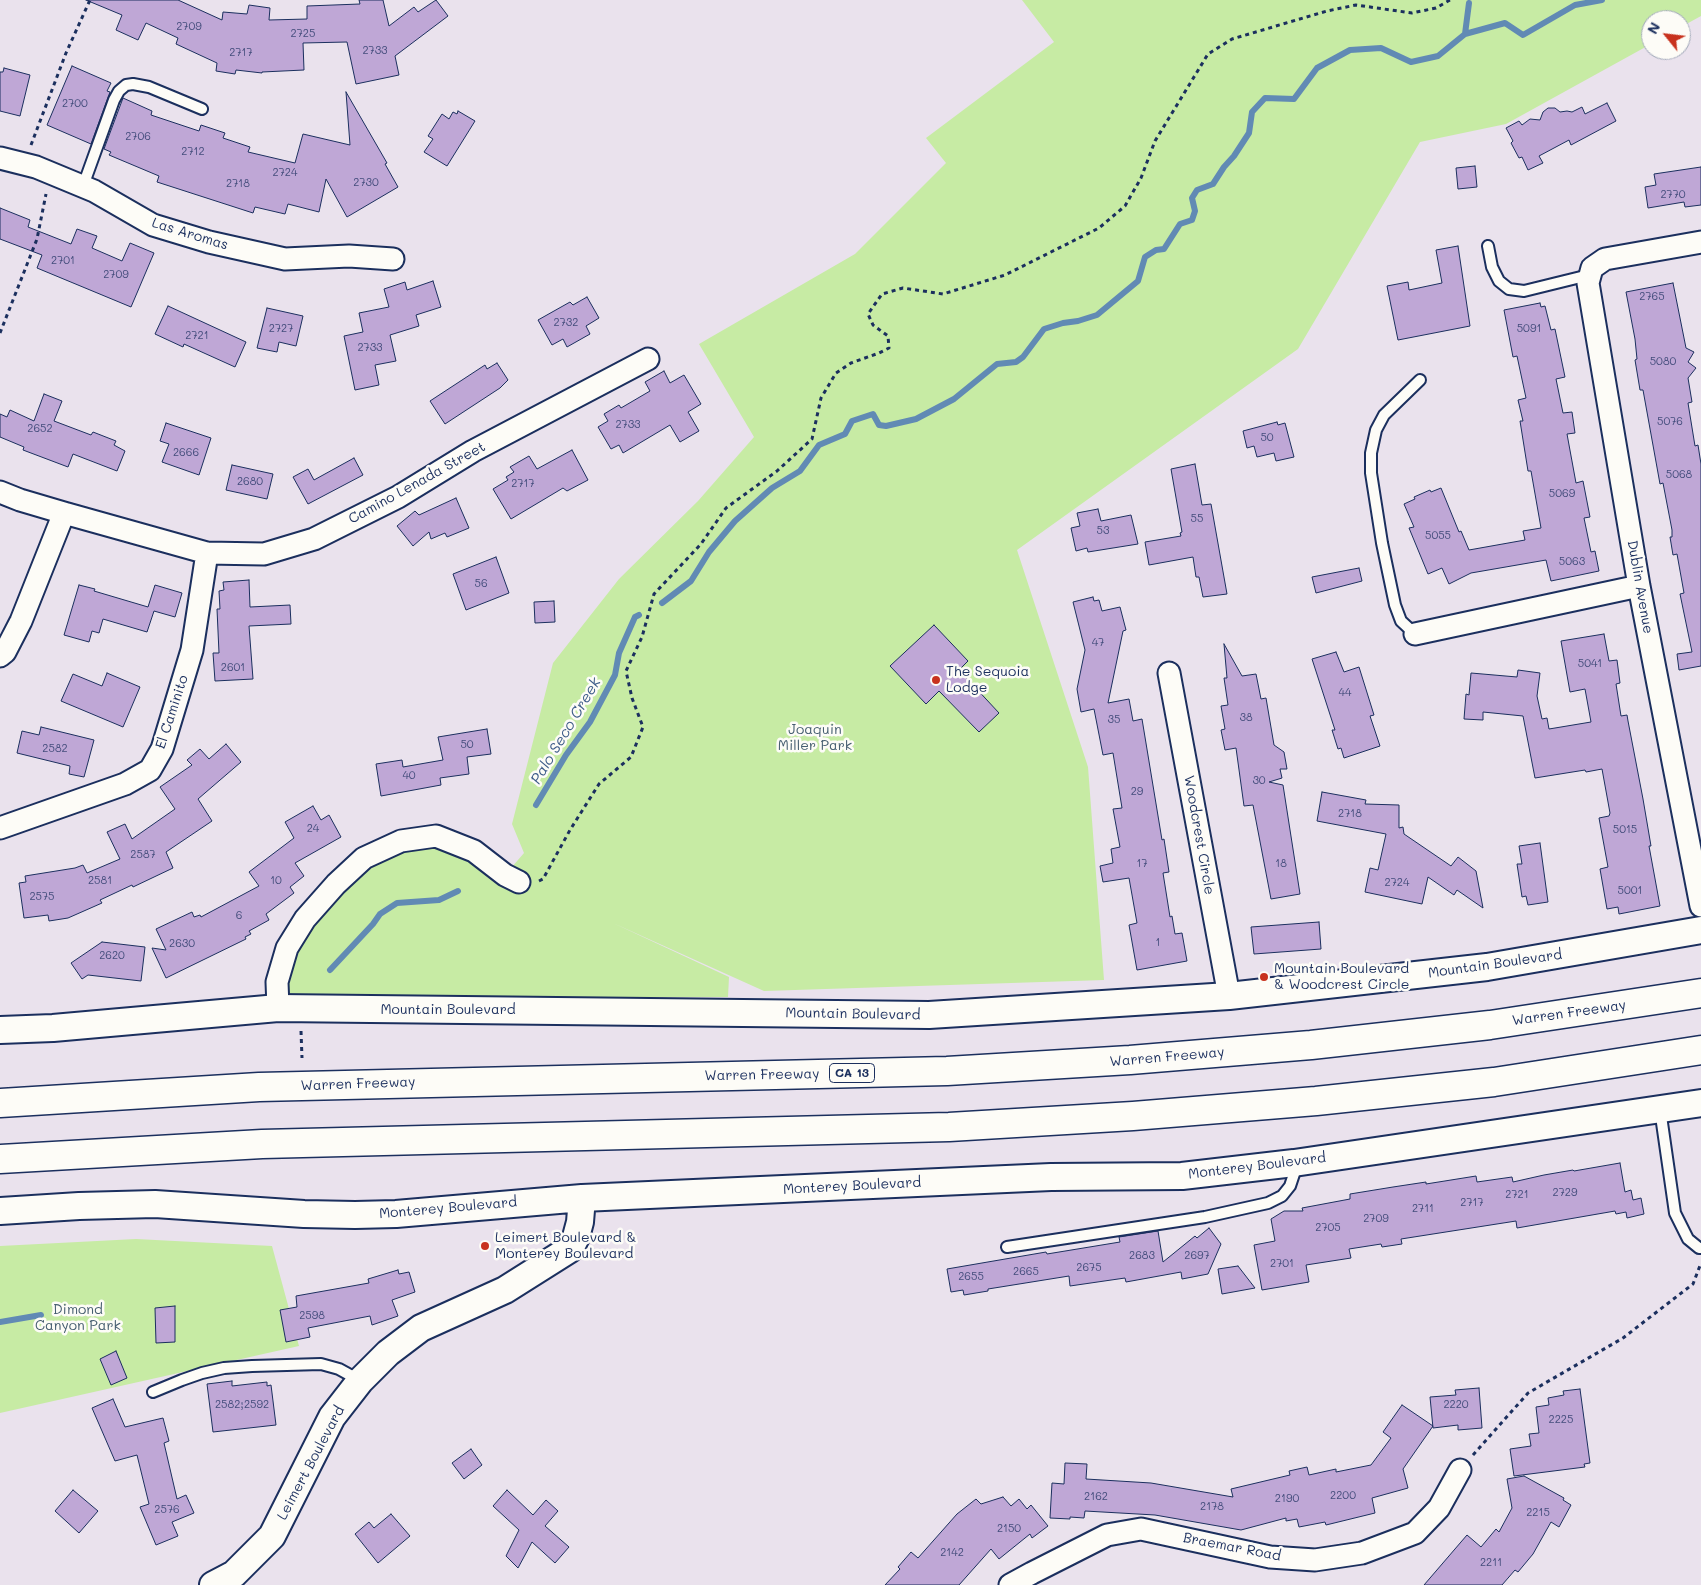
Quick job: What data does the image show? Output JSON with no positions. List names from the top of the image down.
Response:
{
  "streets": {
    "highway": ["Warren Freeway", "CA 13"],
    "street": [
      "Las Aromas",
      "Camino Lenada Street",
      "Dublin Avenue",
      "El Caminito",
      "Woodcrest Circle",
      "Mountain Boulevard",
      "Monterey Boulevard",
      "Leimert Boulevard",
      "Braemar Road"
    ]
  },
  "crossings": [
    ["Camino Lenada Street", "El Caminito"],
    ["Woodcrest Circle", "Mountain Boulevard"],
    ["Monterey Boulevard", "Leimert Boulevard"]
  ],
  "water": ["Palo Seco Creek"],
  "parks": ["Joaquin Miller Park", "Dimond Canyon Park"],
  "places": ["The Sequoia Lodge", "Mountain Boulevard & Woodcrest Circle", "Leimert Boulevard & Monterey Boulevard"],
  "house_numbers": [
    "2709",
    "2725",
    "2733",
    "2717",
    "2700",
    "2706",
    "2712",
    "2724",
    "2730",
    "2718",
    "2770",
    "2701",
    "2709",
    "2765",
    "2732",
    "2727",
    "5091",
    "2721",
    "2733",
    "5080",
    "5076",
    "2733",
    "2652",
    "50",
    "2666",
    "5068",
    "2680",
    "2717",
    "5069",
    "55",
    "53",
    "5055",
    "5063",
    "56",
    "47",
    "5041",
    "2601",
    "44",
    "38",
    "35",
    "50",
    "2582",
    "40",
    "30",
    "29",
    "2718",
    "24",
    "5015",
    "2587",
    "17",
    "18",
    "2581",
    "10",
    "2724",
    "5001",
    "2575",
    "6",
    "1",
    "2630",
    "2620",
    "2729",
    "2721",
    "2717",
    "2711",
    "2709",
    "2705",
    "2683",
    "2697",
    "2701",
    "2675",
    "2665",
    "2655",
    "2598",
    "2582;2592",
    "2220",
    "2225",
    "2200",
    "2162",
    "2190",
    "2178",
    "2576",
    "2215",
    "2150",
    "2142",
    "2211"
  ],
  "north": "top left"
}
